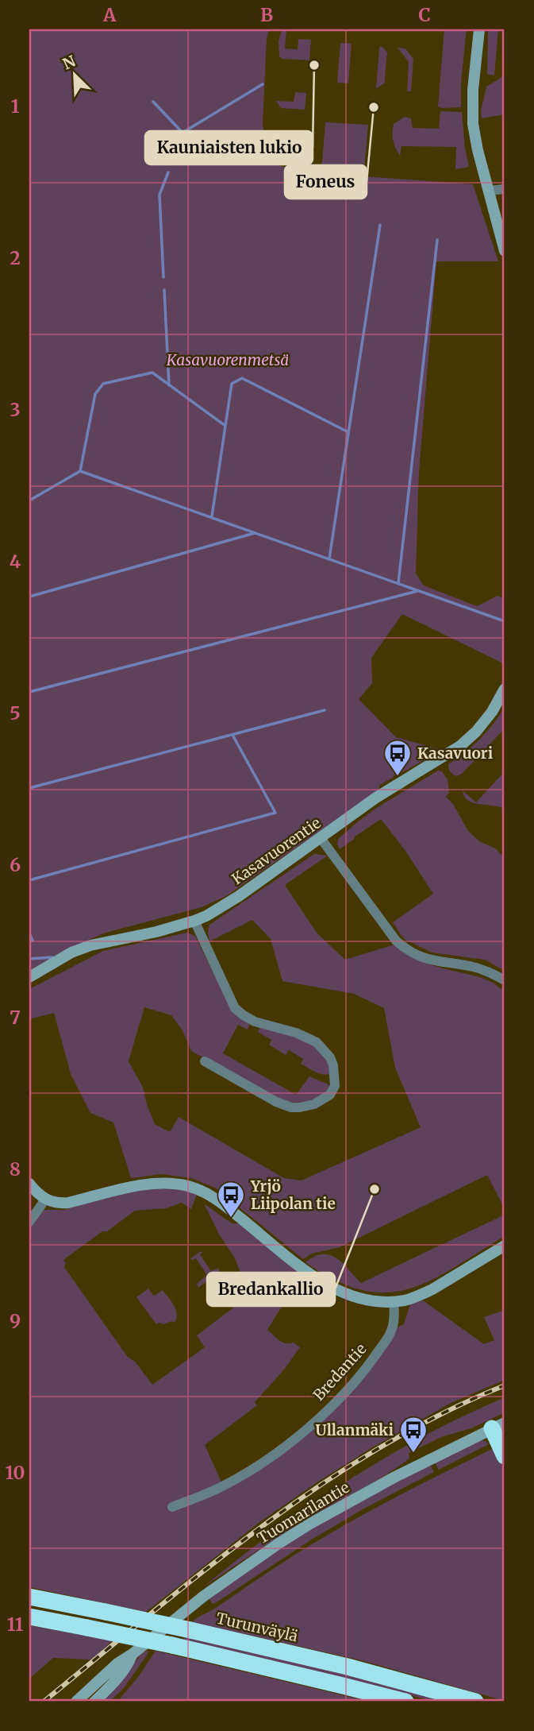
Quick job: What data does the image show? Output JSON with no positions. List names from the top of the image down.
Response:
{
  "streets": {
    "highway": ["Turunväylä"],
    "street": ["Kasavuorentie", "Bredantie", "Tuomarilantie"]
  },
  "parks": ["Kasavuorenmetsä"],
  "places": {
    "other": ["Kauniaisten lukio", "Foneus", "Bredankallio"],
    "bus stop": ["Kasavuori", "Yrjö Liipolan tie", "Ullanmäki"]
  },
  "north": "top left",
  "grid": {
    "columns": ["A", "B", "C"],
    "rows": [
      "1",
      "2",
      "3",
      "4",
      "5",
      "6",
      "7",
      "8",
      "9",
      "10",
      "11"
    ]
  }
}
